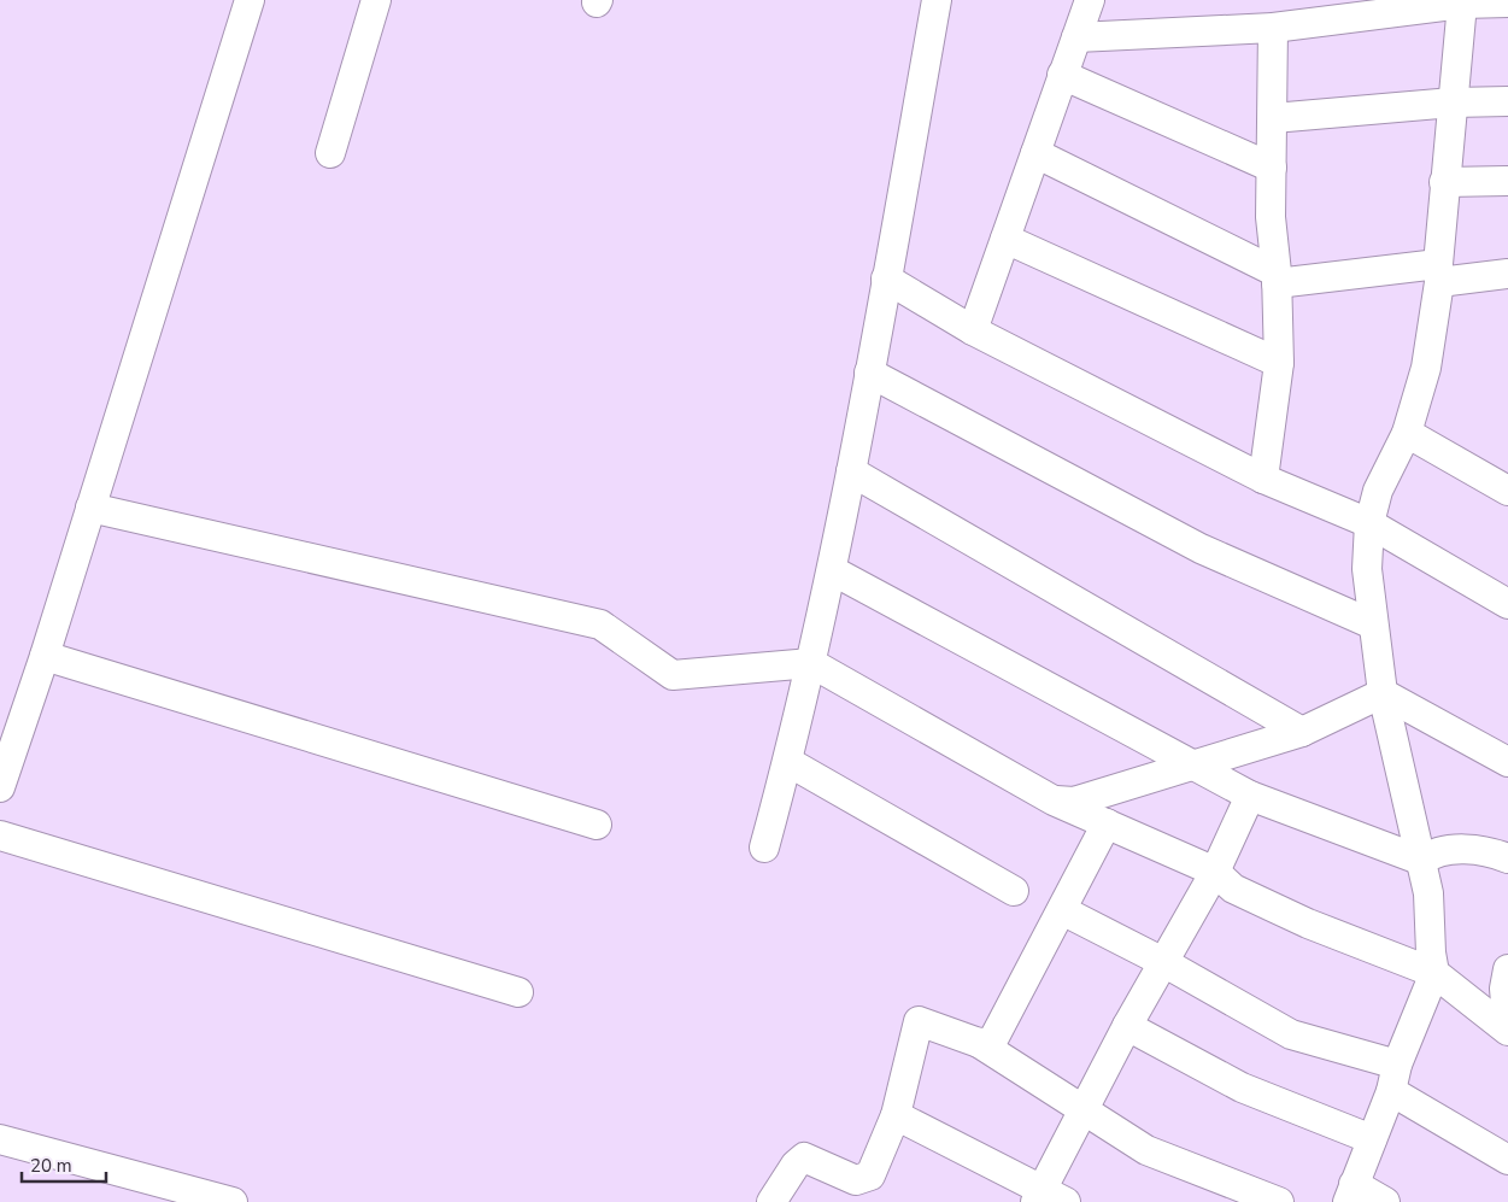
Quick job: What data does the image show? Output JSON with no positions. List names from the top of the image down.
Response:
{
  "scale_bar": "20 m"
}
